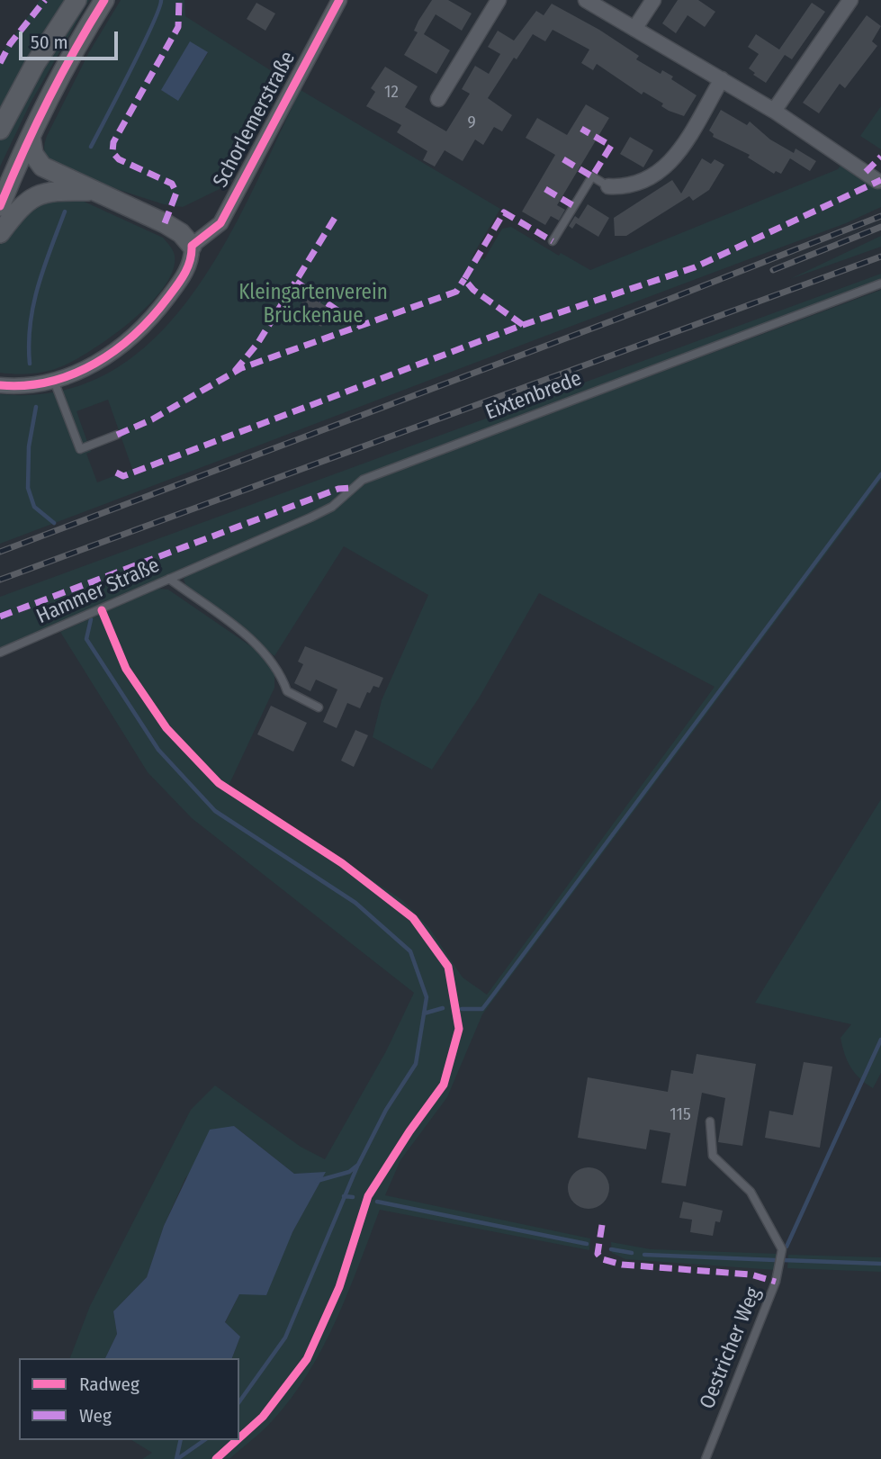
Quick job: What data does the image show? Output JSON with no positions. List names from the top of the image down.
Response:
{
  "streets": {
    "street": ["Schorlemerstraße"],
    "lane": ["Eixtenbrede", "Hammer Straße", "Oestricher Weg"]
  },
  "crossings": [
    ["Eixtenbrede", "Hammer Straße"]
  ],
  "parks": ["Kleingartenverein Brückenaue"],
  "house_numbers": ["12", "9", "115"],
  "legend": ["Radweg", "Weg"],
  "scale_bar": "50 m"
}
